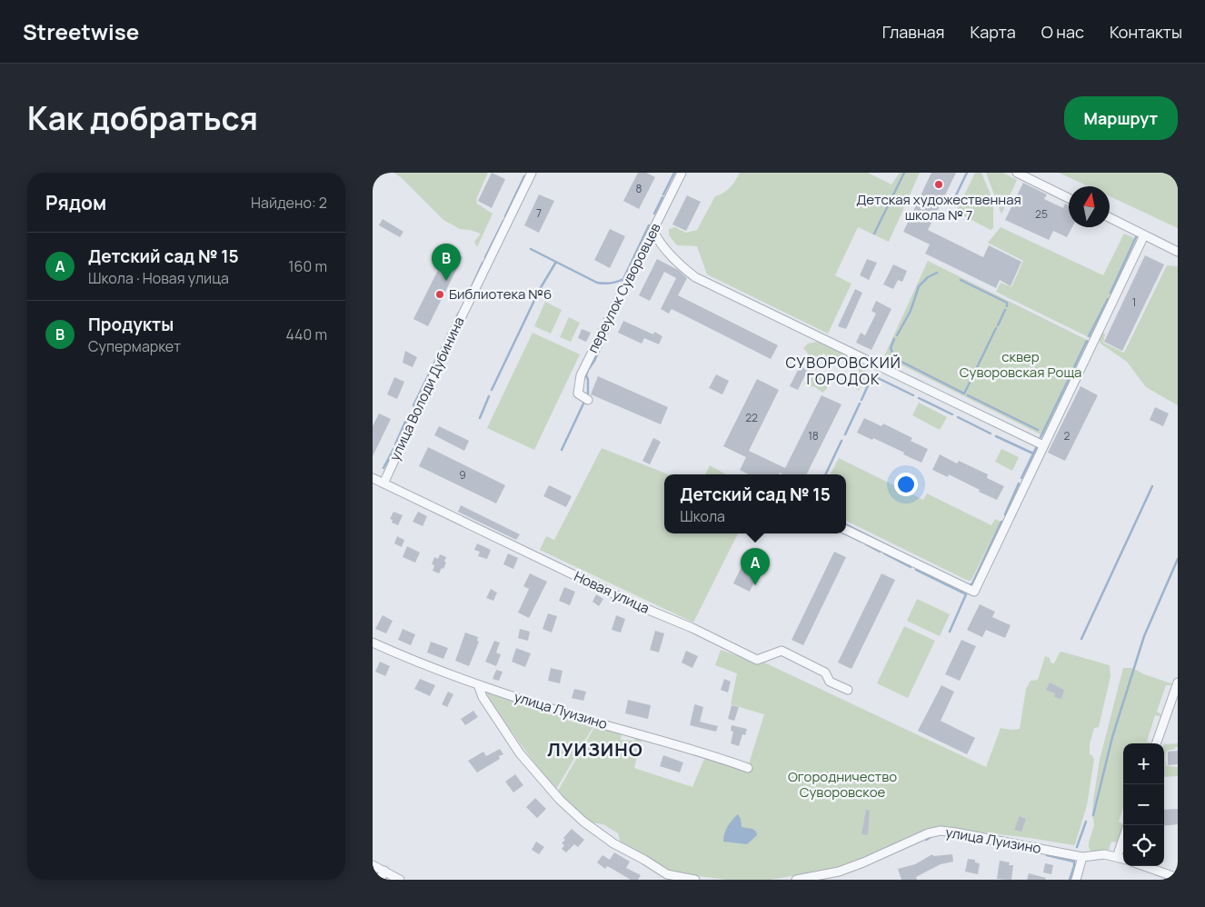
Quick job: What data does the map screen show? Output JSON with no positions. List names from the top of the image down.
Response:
{
  "streets": {
    "street": [
      "переулок Суворовцев",
      "улица Володи Дубинина",
      "Новая улица",
      "улица Луизино"
    ]
  },
  "crossings": [
    ["улица Володи Дубинина", "Новая улица"]
  ],
  "districts": ["СУВОРОВСКИЙ ГОРОДОК", "ЛУИЗИНО"],
  "parks": ["сквер Суворовская Роща", "Огородничество Суворовское"],
  "places": ["Детская художественная школа № 7", "Библиотека №6"],
  "house_numbers": [
    "8",
    "7",
    "25",
    "1",
    "22",
    "18",
    "2",
    "9"
  ],
  "north": "top",
  "page": {
    "header": "Streetwise",
    "nav": [
      "Главная",
      "Карта",
      "О нас",
      "Контакты"
    ],
    "title": "Как добраться",
    "buttons": "Маршрут",
    "heading": ["Рядом", "Найдено: 2"],
    "list": [
      {
        "mark": "A",
        "name": "Детский сад № 15",
        "note": "Школа · Новая улица",
        "value": "160 m"
      },
      {
        "mark": "B",
        "name": "Продукты",
        "note": "Супермаркет",
        "value": "440 m"
      }
    ],
    "pins": ["B", "A"],
    "popup": ["Детский сад № 15", "Школа"],
    "map_buttons": ["+", "−"]
  }
}
